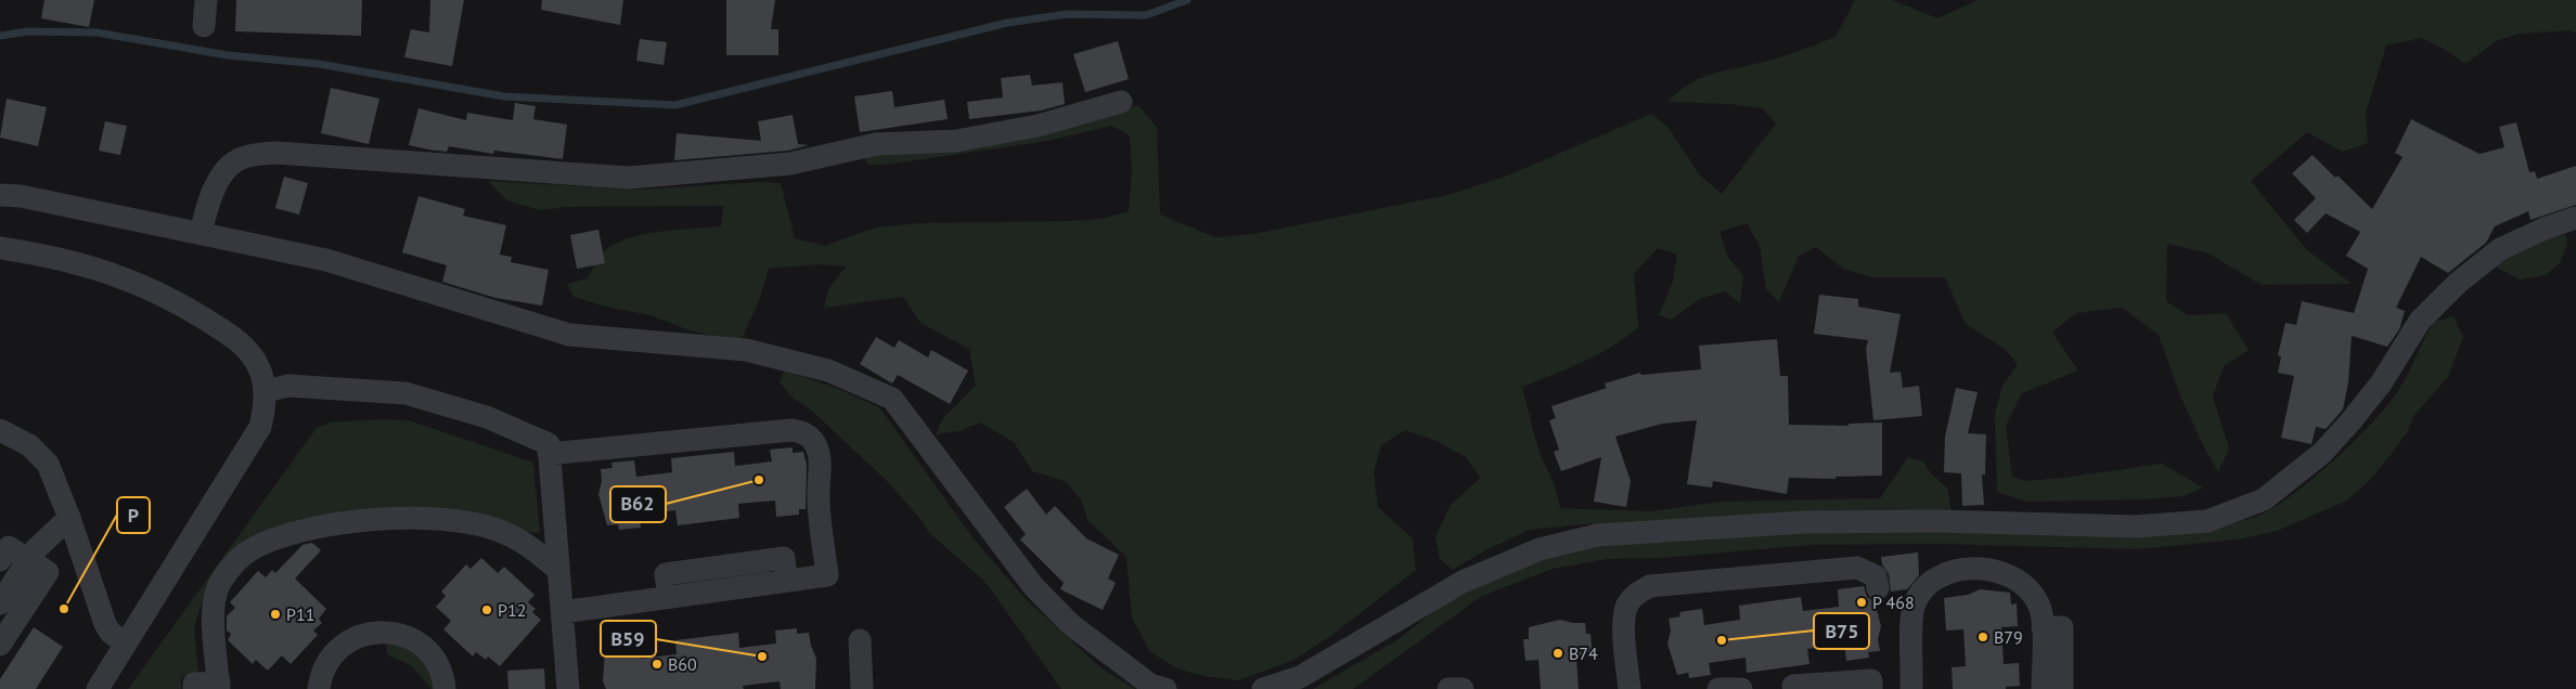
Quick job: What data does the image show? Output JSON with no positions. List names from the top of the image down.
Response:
{
  "places": [
    "B62",
    "P 468",
    "P",
    "P12",
    "P11",
    "B79",
    "B75",
    "B74",
    "B59",
    "B60"
  ]
}
